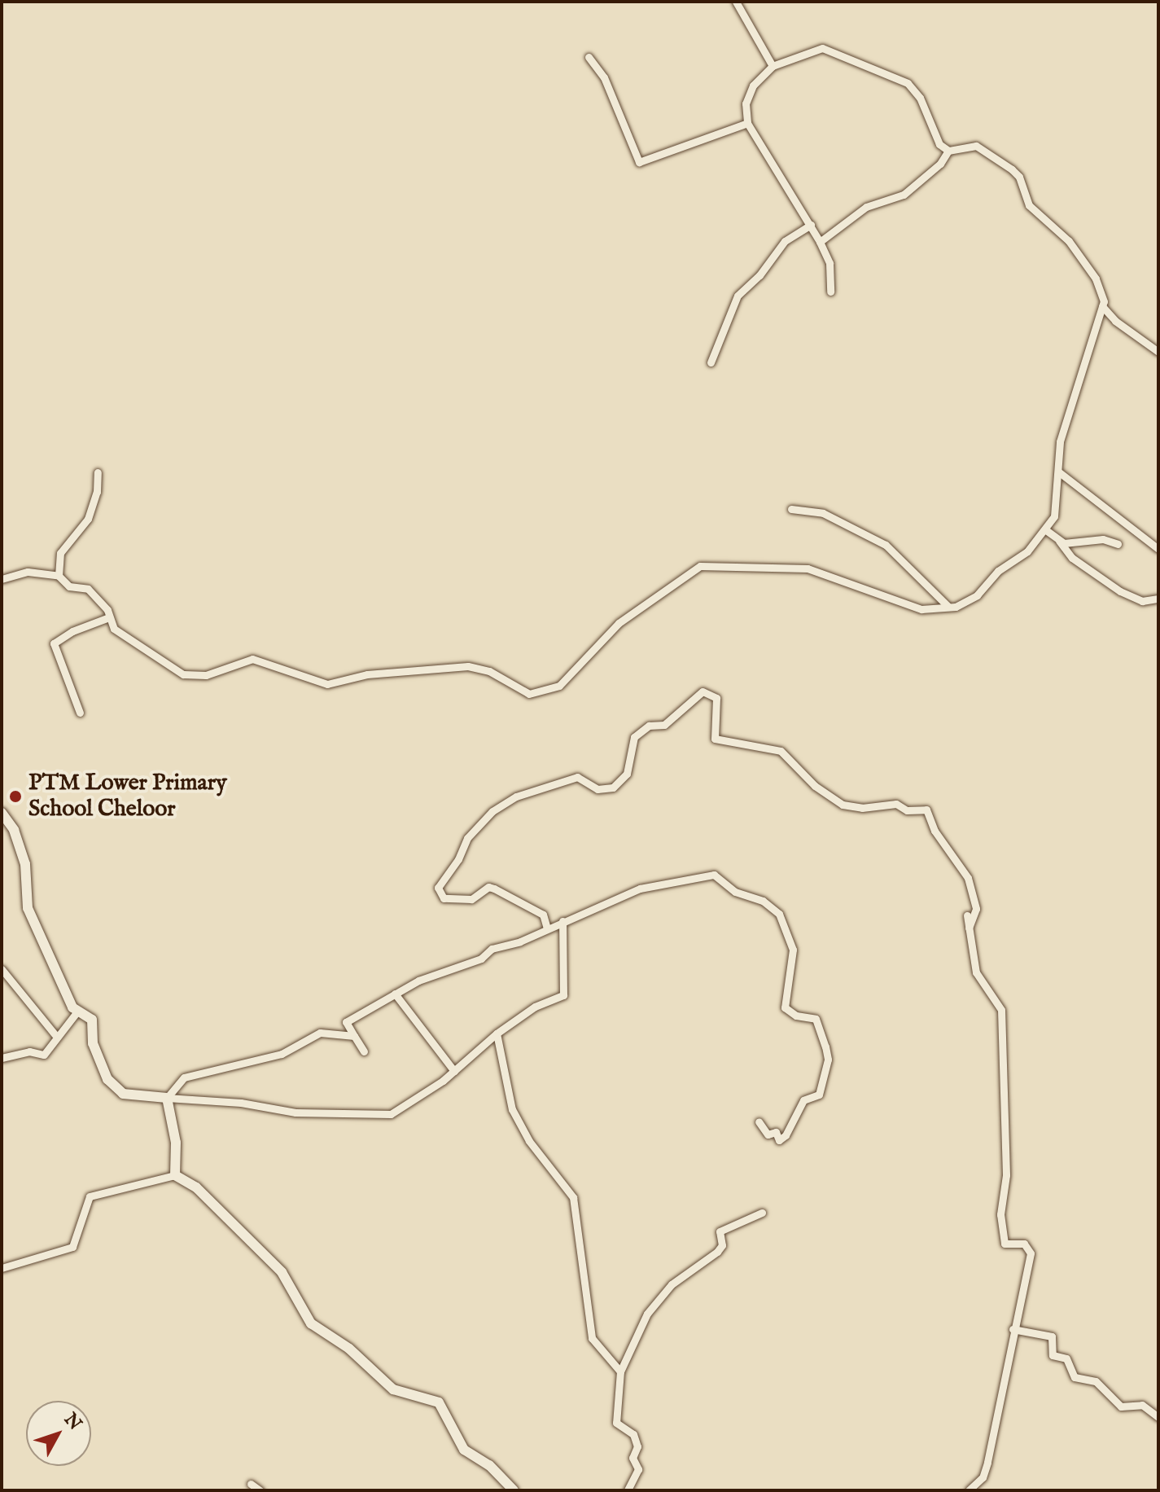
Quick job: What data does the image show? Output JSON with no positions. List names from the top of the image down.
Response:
{
  "places": ["PTM Lower Primary School Cheloor"],
  "north": "top right"
}
